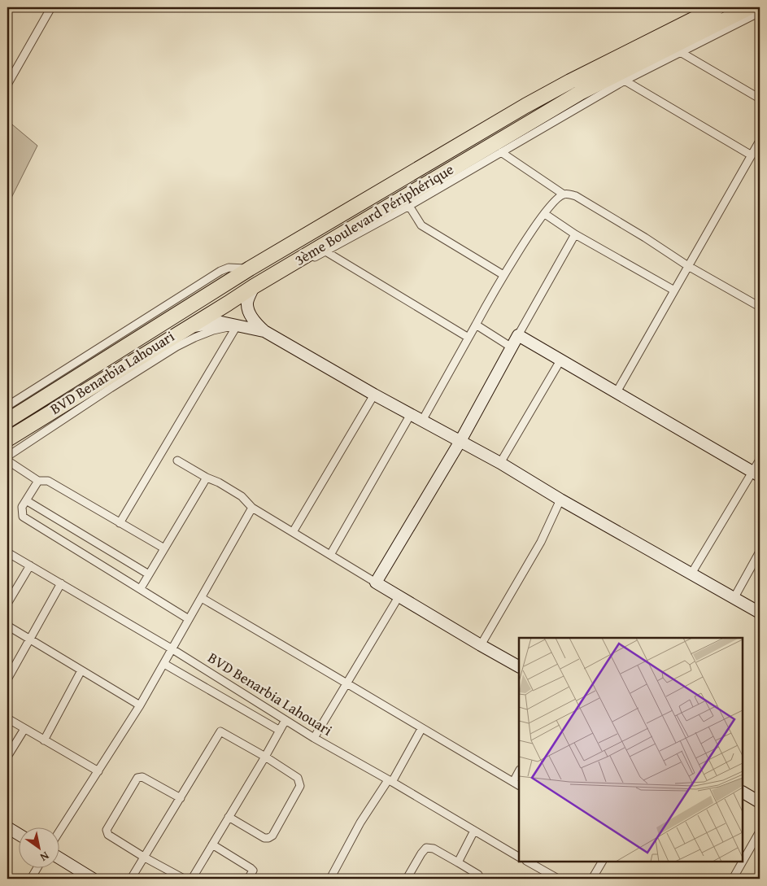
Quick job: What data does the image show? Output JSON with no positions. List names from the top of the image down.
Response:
{
  "streets": {
    "highway": ["3ème Boulevard Périphérique"],
    "street": ["BVD Benarbia Lahouari"]
  },
  "north": "bottom right"
}
